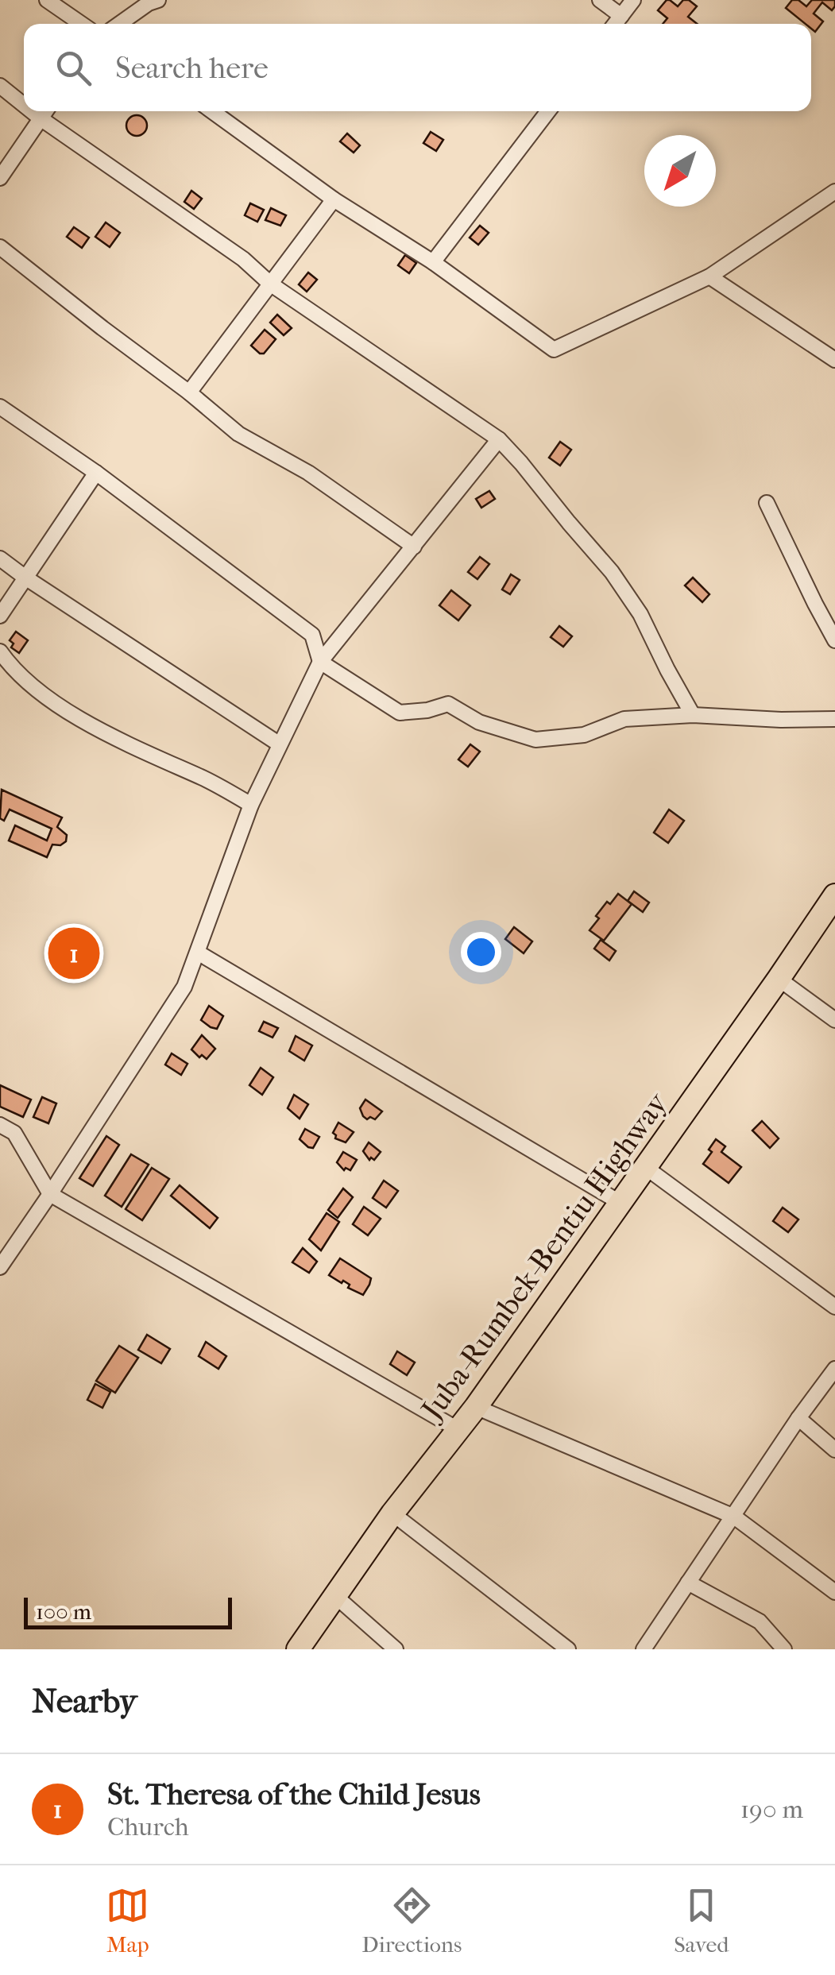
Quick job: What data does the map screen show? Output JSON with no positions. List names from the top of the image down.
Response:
{
  "streets": {
    "main road": ["Juba-Rumbek-Bentiu Highway"]
  },
  "scale_bar": "100 m",
  "north": "bottom left",
  "page": {
    "search": "Search here",
    "pins": "1",
    "scale": "100 m",
    "heading": "Nearby",
    "list": [
      {
        "mark": "1",
        "name": "St. Theresa of the Child Jesus",
        "note": "Church",
        "value": "190 m"
      }
    ],
    "nav": ["Map", "Directions", "Saved"]
  }
}
